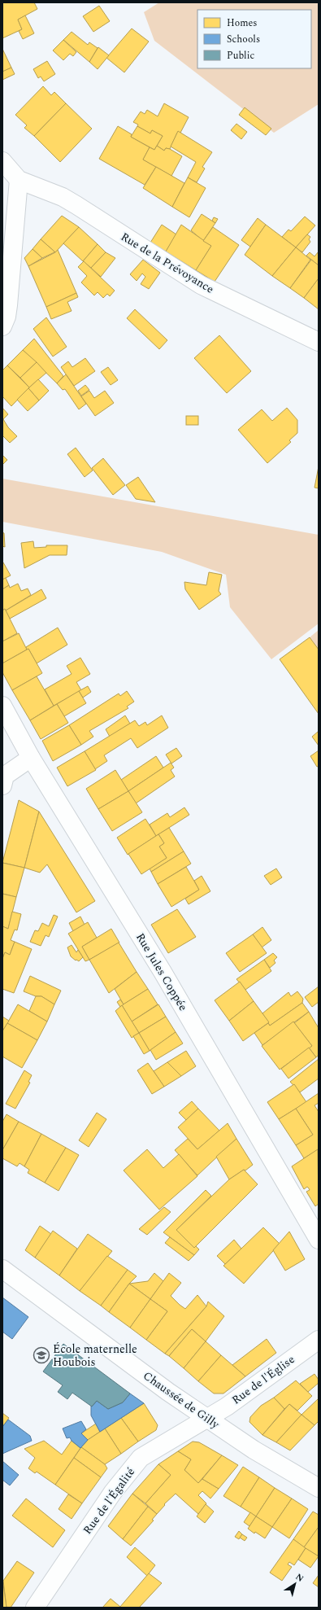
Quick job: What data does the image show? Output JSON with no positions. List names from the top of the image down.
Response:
{
  "streets": {
    "street": [
      "Rue de la Prévoyance",
      "Rue Jules Coppée",
      "Rue de l'Église",
      "Chaussée de Gilly",
      "Rue de l'Égalité"
    ]
  },
  "crossings": [
    ["Rue de l'Église", "Chaussée de Gilly"],
    ["Rue de l'Église", "Rue de l'Égalité"],
    ["Chaussée de Gilly", "Rue de l'Égalité"]
  ],
  "places": {
    "school or university": ["École maternelle Houbois"]
  },
  "legend": ["Homes", "Schools", "Public"],
  "north": "top right"
}
